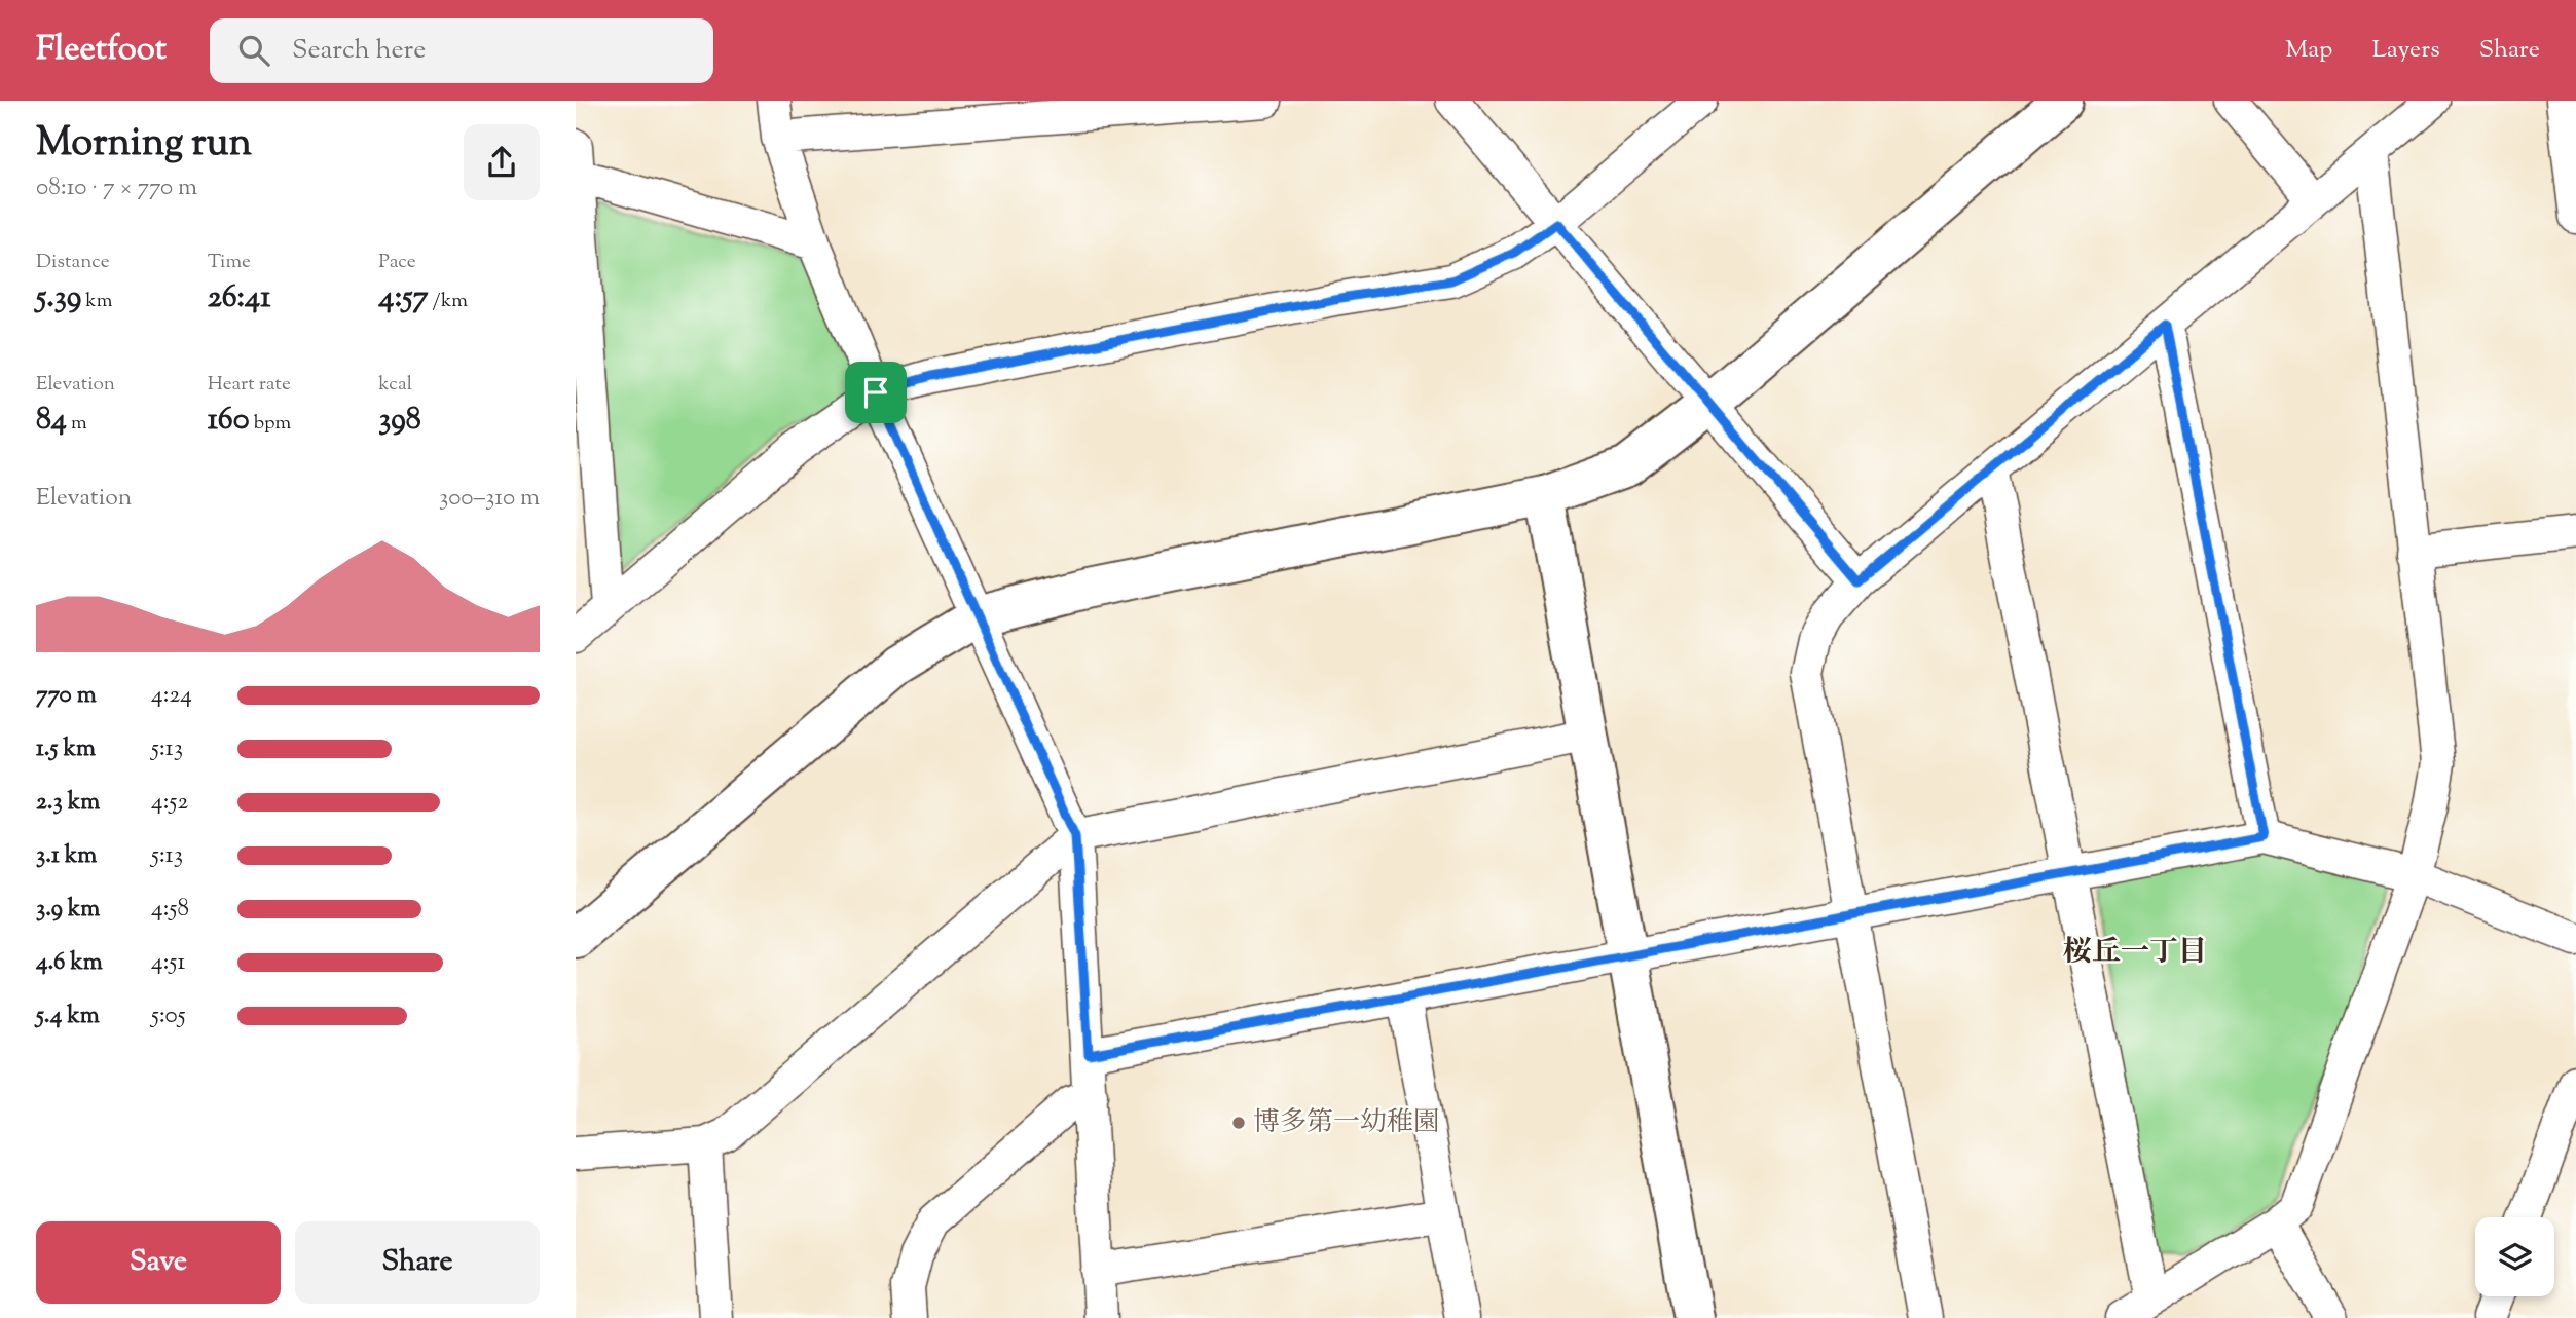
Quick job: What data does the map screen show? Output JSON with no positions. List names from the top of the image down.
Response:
{
  "districts": ["桜丘一丁目"],
  "places": ["博多第一幼稚園"],
  "page": {
    "header": "Fleetfoot",
    "search": "Search here",
    "nav": ["Map", "Layers", "Share"],
    "heading": ["Morning run", "08:10 · 7 × 770 m"],
    "stats": [
      ["Distance", "5.39 km"],
      ["Time", "26:41"],
      ["Pace", "4:57 /km"],
      ["Elevation", "84 m"],
      ["Heart rate", "160 bpm"],
      ["kcal", "398"]
    ],
    "chart": ["Elevation", "300–310 m"],
    "list": [
      {
        "name": "770 m",
        "note": "4:24"
      },
      {
        "name": "1.5 km",
        "note": "5:13"
      },
      {
        "name": "2.3 km",
        "note": "4:52"
      },
      {
        "name": "3.1 km",
        "note": "5:13"
      },
      {
        "name": "3.9 km",
        "note": "4:58"
      },
      {
        "name": "4.6 km",
        "note": "4:51"
      },
      {
        "name": "5.4 km",
        "note": "5:05"
      }
    ],
    "buttons": ["Save", "Share"]
  }
}
